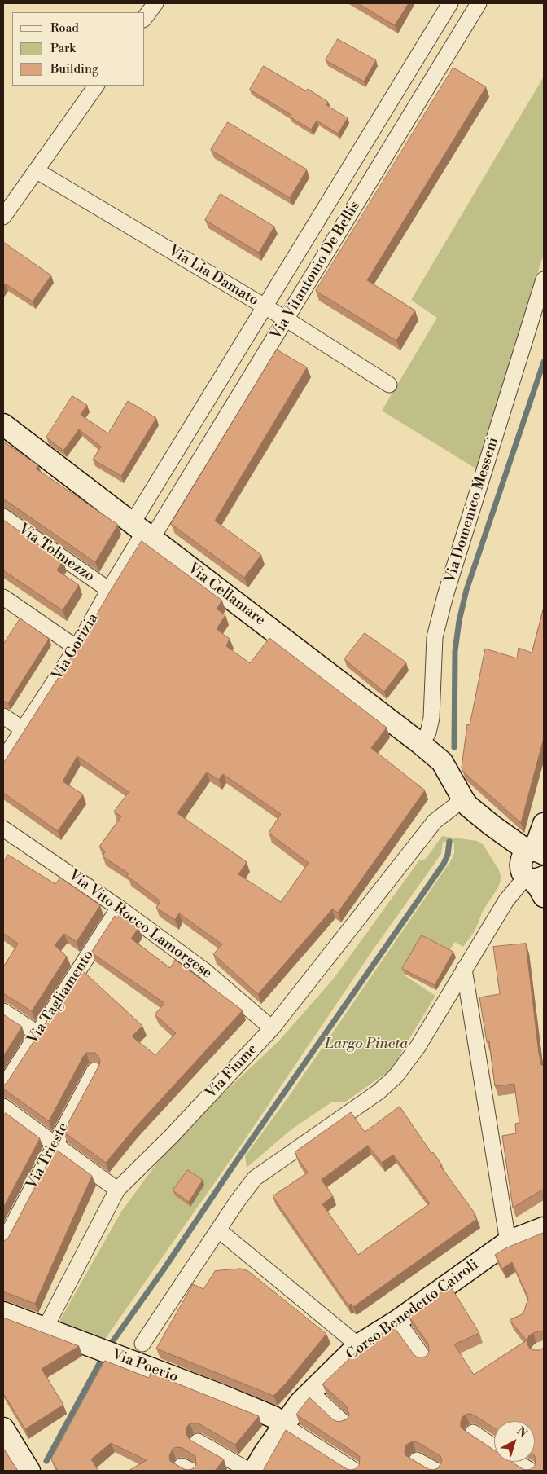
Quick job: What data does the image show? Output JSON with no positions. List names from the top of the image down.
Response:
{
  "streets": {
    "main road": ["Via Cellamare", "Corso Benedetto Cairoli", "Via Poerio"],
    "street": [
      "Via Vitantonio De Bellis",
      "Via Lia Damato",
      "Via Domenico Messeni",
      "Via Tolmezzo",
      "Via Gorizia",
      "Via Vito Rocco Lamorgese",
      "Via Tagliamento",
      "Via Fiume",
      "Via Trieste"
    ]
  },
  "crossings": [
    ["Via Vitantonio De Bellis", "Via Lia Damato"],
    ["Via Vitantonio De Bellis", "Via Cellamare"],
    ["Via Vitantonio De Bellis", "Via Gorizia"],
    ["Via Domenico Messeni", "Via Cellamare"],
    ["Via Tolmezzo", "Via Gorizia"],
    ["Via Cellamare", "Via Gorizia"],
    ["Via Cellamare", "Via Fiume"],
    ["Via Vito Rocco Lamorgese", "Via Tagliamento"],
    ["Via Vito Rocco Lamorgese", "Via Fiume"],
    ["Via Fiume", "Via Poerio"],
    ["Corso Benedetto Cairoli", "Via Poerio"]
  ],
  "parks": ["Largo Pineta"],
  "legend": ["Road", "Park", "Building"],
  "north": "top right"
}
